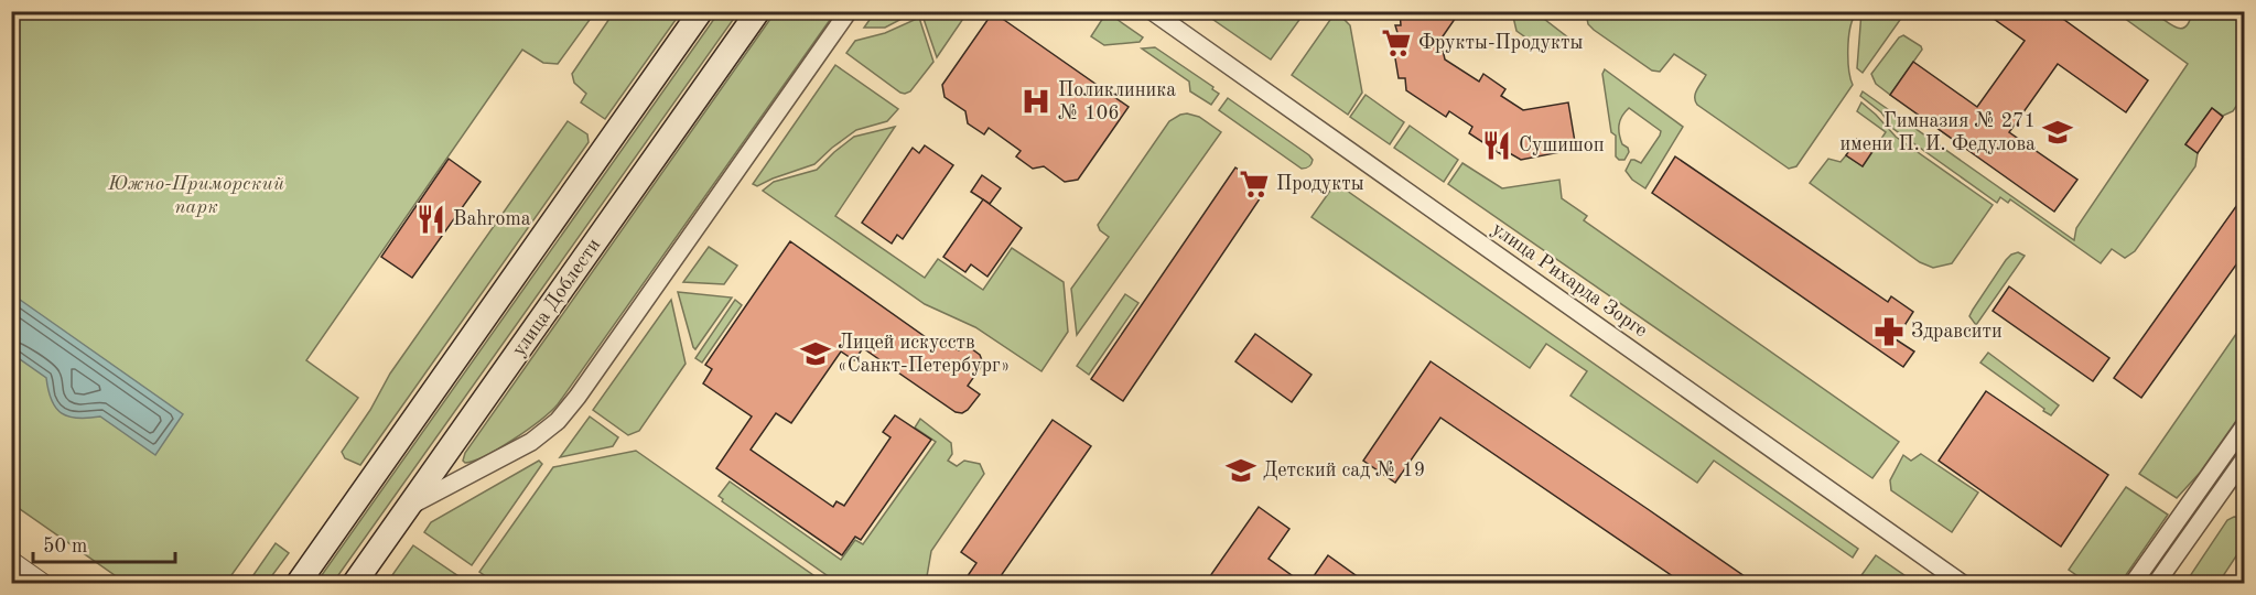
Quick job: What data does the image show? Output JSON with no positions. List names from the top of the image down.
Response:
{
  "streets": {
    "main road": ["улица Доблести"],
    "street": ["улица Рихарда Зорге"]
  },
  "parks": ["Южно-Приморский парк"],
  "places": {
    "supermarket": ["Фрукты-Продукты", "Продукты"],
    "hospital": ["Поликлиника № 106"],
    "school or university": ["Гимназия № 271 имени П. И. Федулова", "Лицей искусств «Санкт-Петербург»", "Детский сад № 19"],
    "restaurant": ["Сушишоп", "Bahroma"],
    "pharmacy": ["Здравсити"]
  },
  "scale_bar": "50 m"
}
